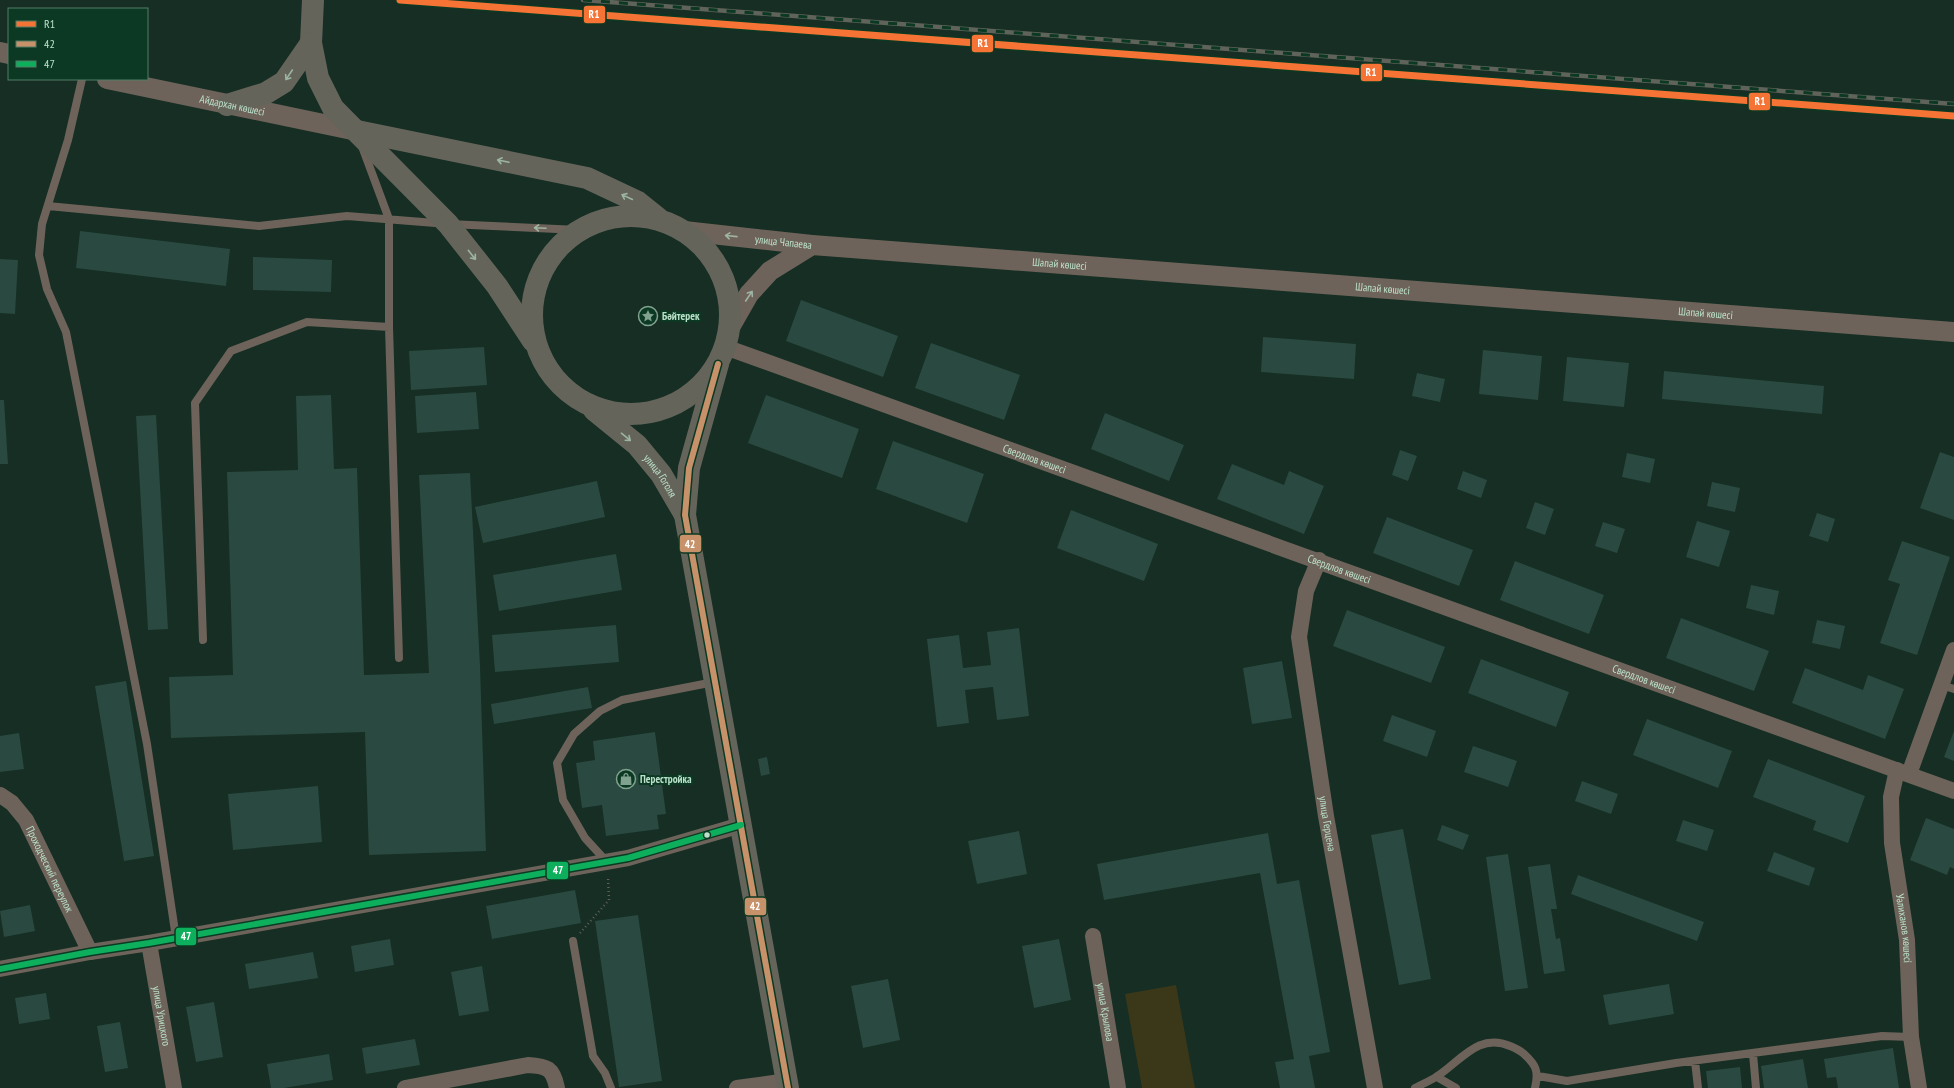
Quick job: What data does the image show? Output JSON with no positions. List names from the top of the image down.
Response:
{
  "streets": {
    "main road": ["улица Гоголя"],
    "street": [
      "Айдархан көшесі",
      "улица Чапаева",
      "Шапай көшесі",
      "Свердлов көшесі",
      "улица Герцена",
      "Проходческий переулок",
      "Уәлиханов көшесі",
      "улица Крылова",
      "улица Урицкого"
    ]
  },
  "crossings": [
    ["улица Чапаева", "Шапай көшесі"],
    ["улица Чапаева", "Свердлов көшесі"],
    ["улица Чапаева", "улица Гоголя"],
    ["Свердлов көшесі", "улица Гоголя"],
    ["Свердлов көшесі", "улица Герцена"],
    ["Свердлов көшесі", "Уәлиханов көшесі"]
  ],
  "places": {
    "place": ["Бәйтерек"],
    "shop": ["Перестройка"]
  },
  "lines": ["transit line R1", "transit line 42", "transit line 47"],
  "legend": ["R1", "42", "47"]
}
